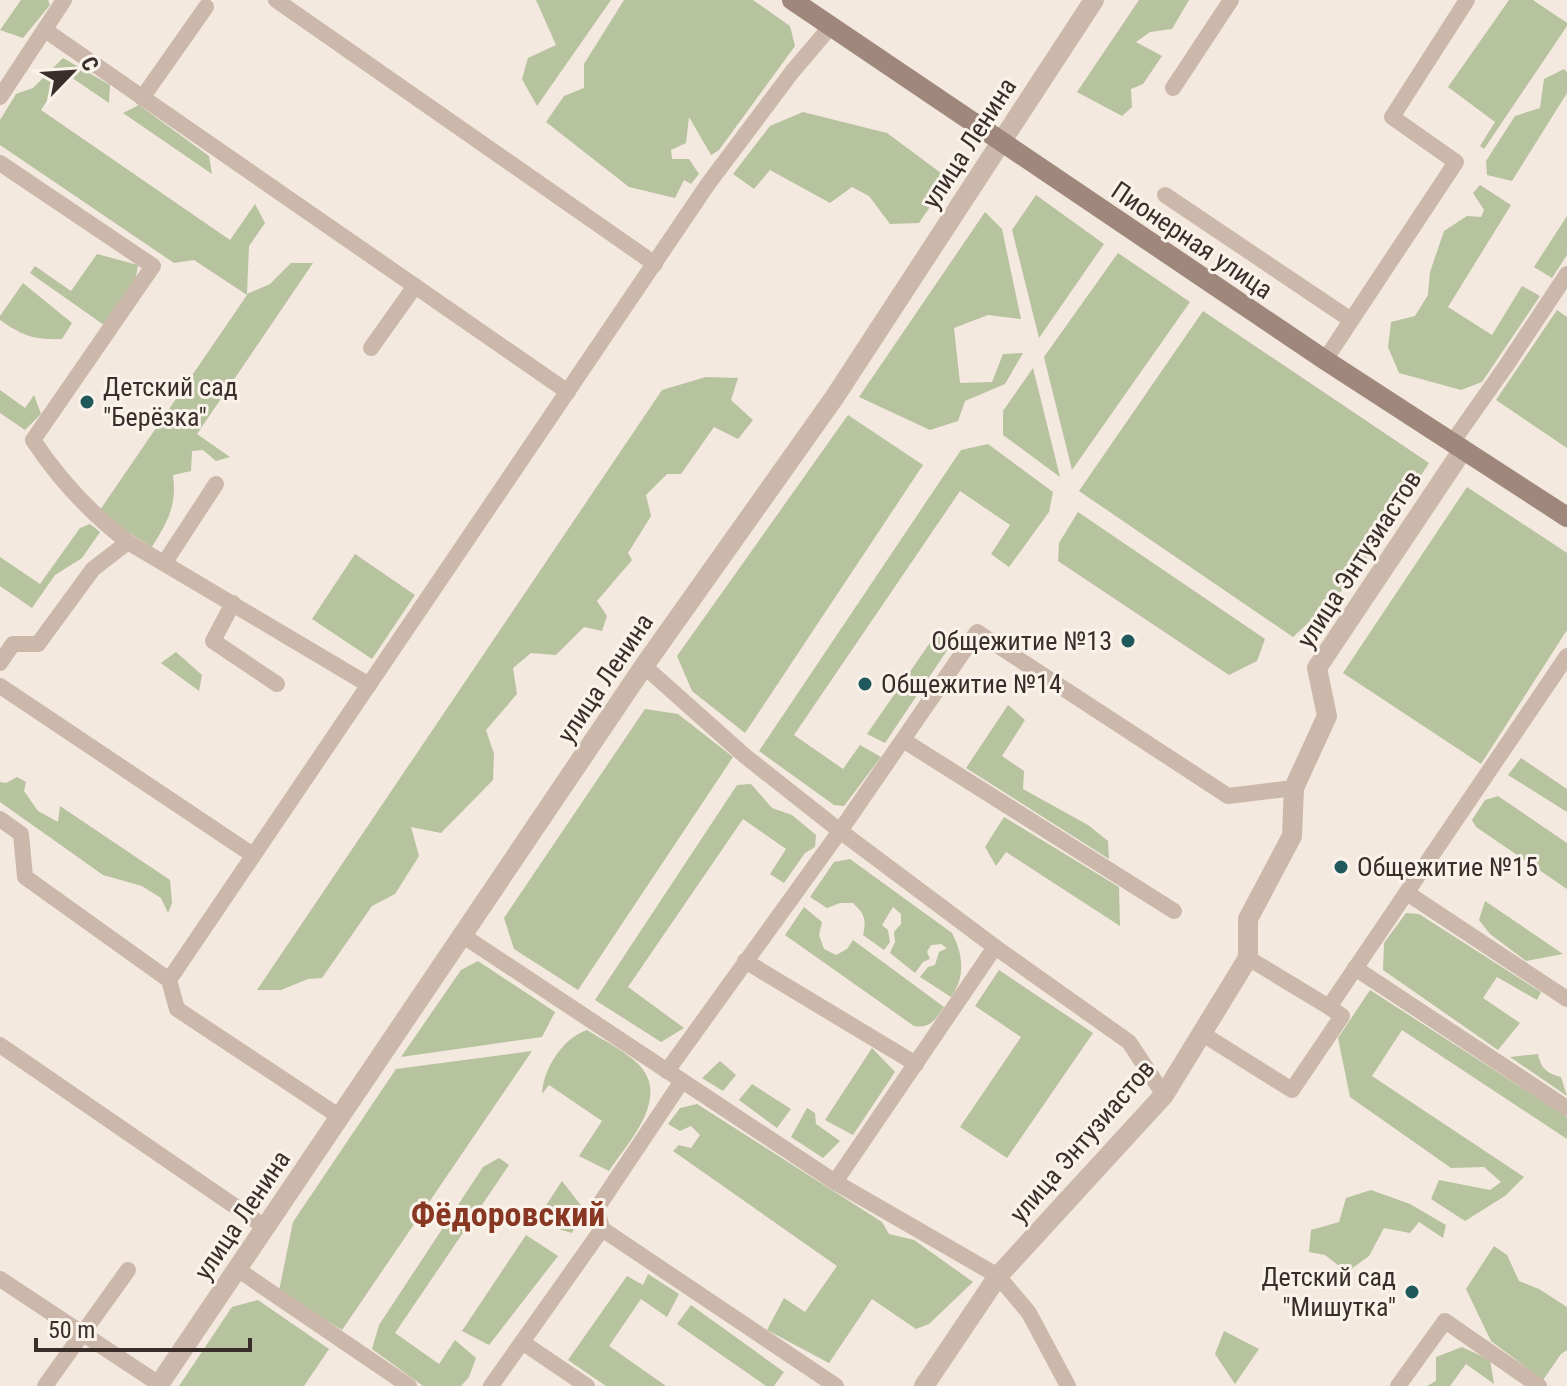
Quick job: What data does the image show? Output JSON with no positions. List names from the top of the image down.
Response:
{
  "streets": {
    "main road": ["Пионерная улица"],
    "street": ["улица Ленина", "улица Энтузиастов"]
  },
  "crossings": [
    ["улица Ленина", "Пионерная улица"],
    ["Пионерная улица", "улица Энтузиастов"]
  ],
  "districts": ["Фёдоровский"],
  "places": [
    "Детский сад \"Берёзка\"",
    "Общежитие №13",
    "Общежитие №14",
    "Общежитие №15",
    "Детский сад \"Мишутка\""
  ],
  "scale_bar": "50 m",
  "north": "top right"
}
